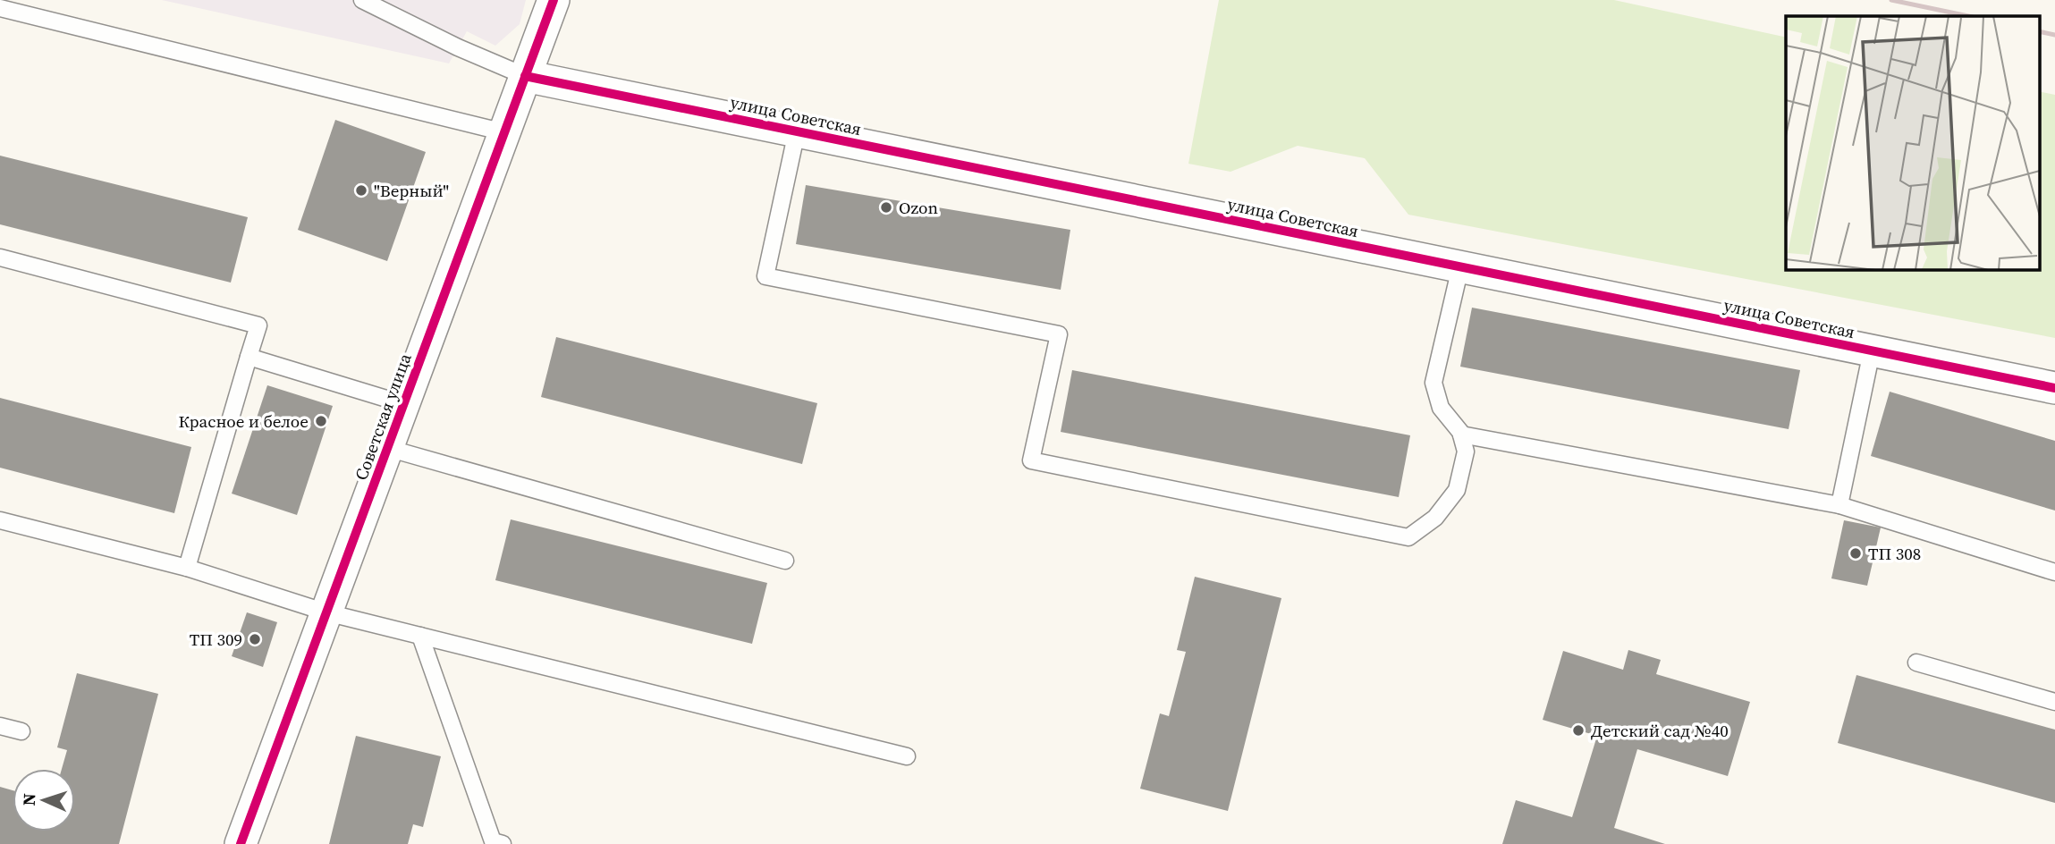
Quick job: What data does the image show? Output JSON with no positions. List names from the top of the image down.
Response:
{
  "streets": {
    "street": ["улица Советская", "Советская улица"]
  },
  "crossings": [
    ["улица Советская", "Советская улица"]
  ],
  "places": [
    "\"Верный\"",
    "Ozon",
    "Красное и белое",
    "ТП 308",
    "ТП 309",
    "Детский сад №40"
  ],
  "north": "left"
}
